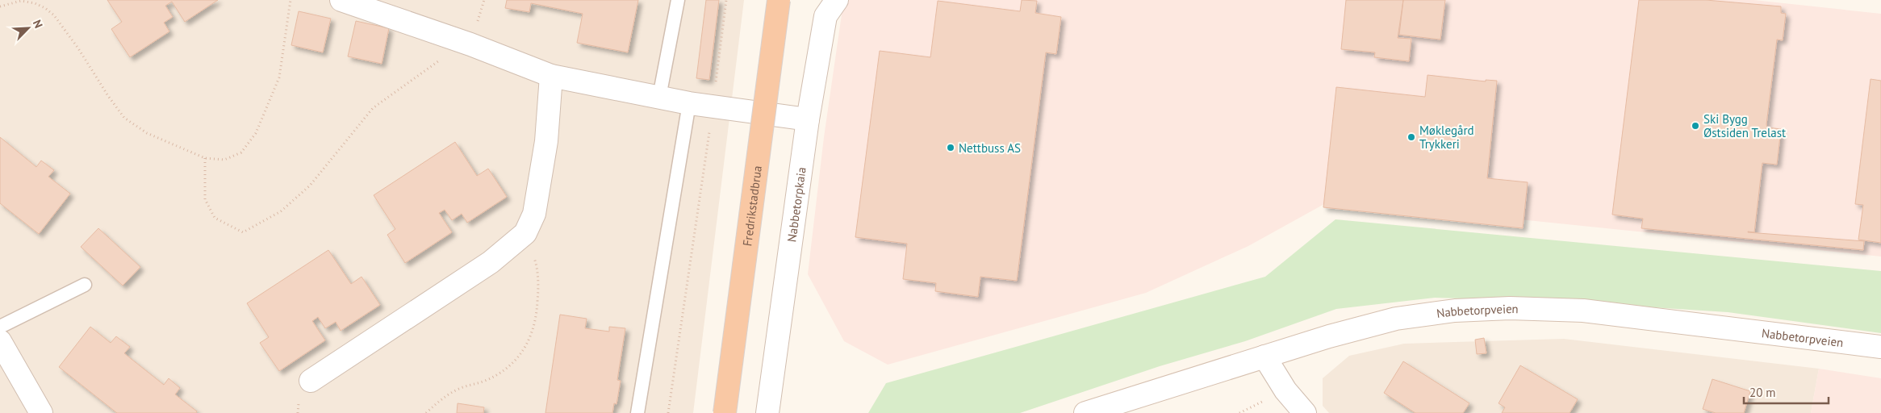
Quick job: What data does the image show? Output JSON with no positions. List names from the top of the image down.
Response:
{
  "streets": {
    "highway": ["Fredrikstadbrua"],
    "street": ["Nabbetorpkaia", "Nabbetorpveien"]
  },
  "places": ["Ski Bygg Østsiden Trelast", "Møklegård Trykkeri", "Nettbuss AS"],
  "scale_bar": "20 m",
  "north": "top right"
}
